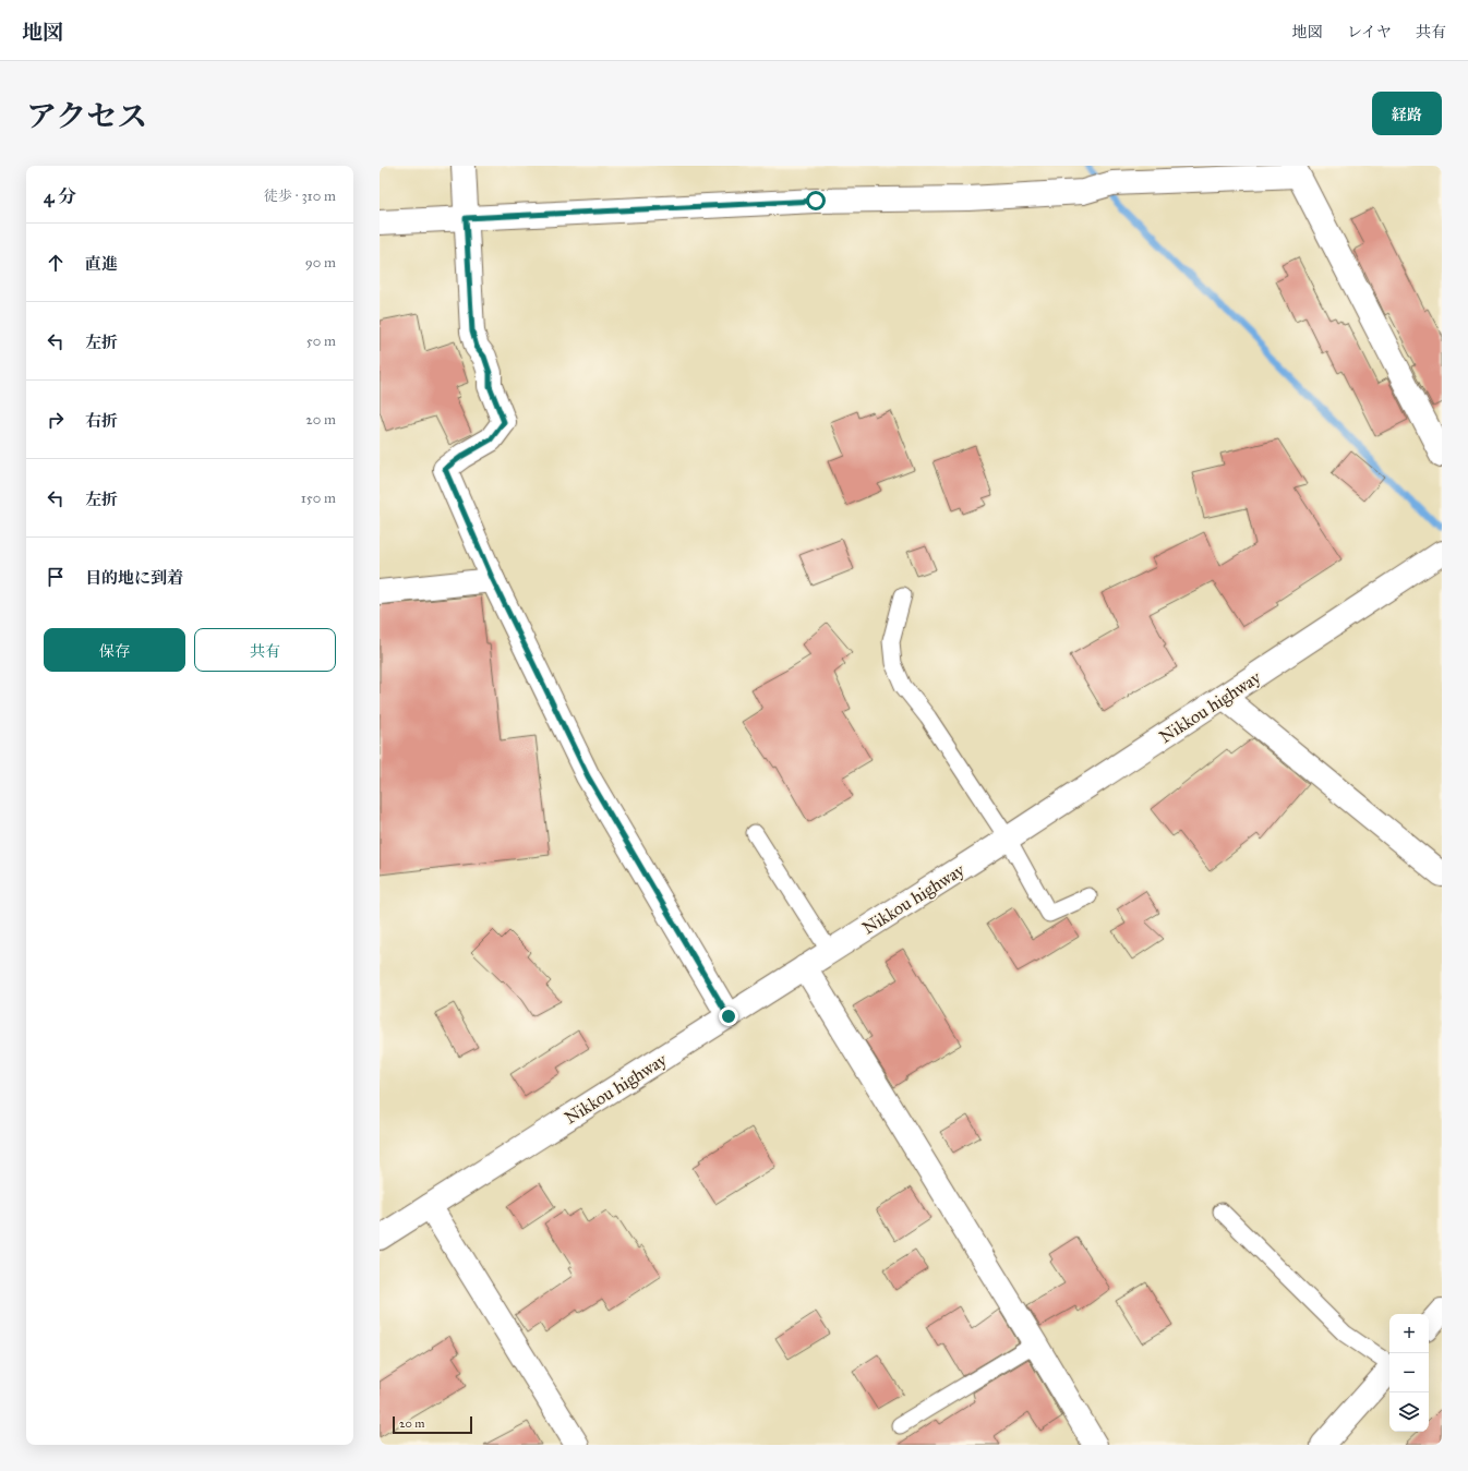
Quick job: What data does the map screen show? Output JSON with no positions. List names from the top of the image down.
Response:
{
  "streets": {
    "main road": ["Nikkou highway"]
  },
  "scale_bar": "20 m",
  "page": {
    "header": "地図",
    "nav": ["地図", "レイヤ", "共有"],
    "title": "アクセス",
    "buttons": [
      "経路",
      ["保存", "共有"]
    ],
    "heading": ["4 分", "徒歩 · 310 m"],
    "list": [
      ["直進", "90 m"],
      ["左折", "50 m"],
      ["右折", "20 m"],
      ["左折", "150 m"],
      "目的地に到着"
    ],
    "map_buttons": ["+", "−"],
    "scale": "20 m"
  }
}
